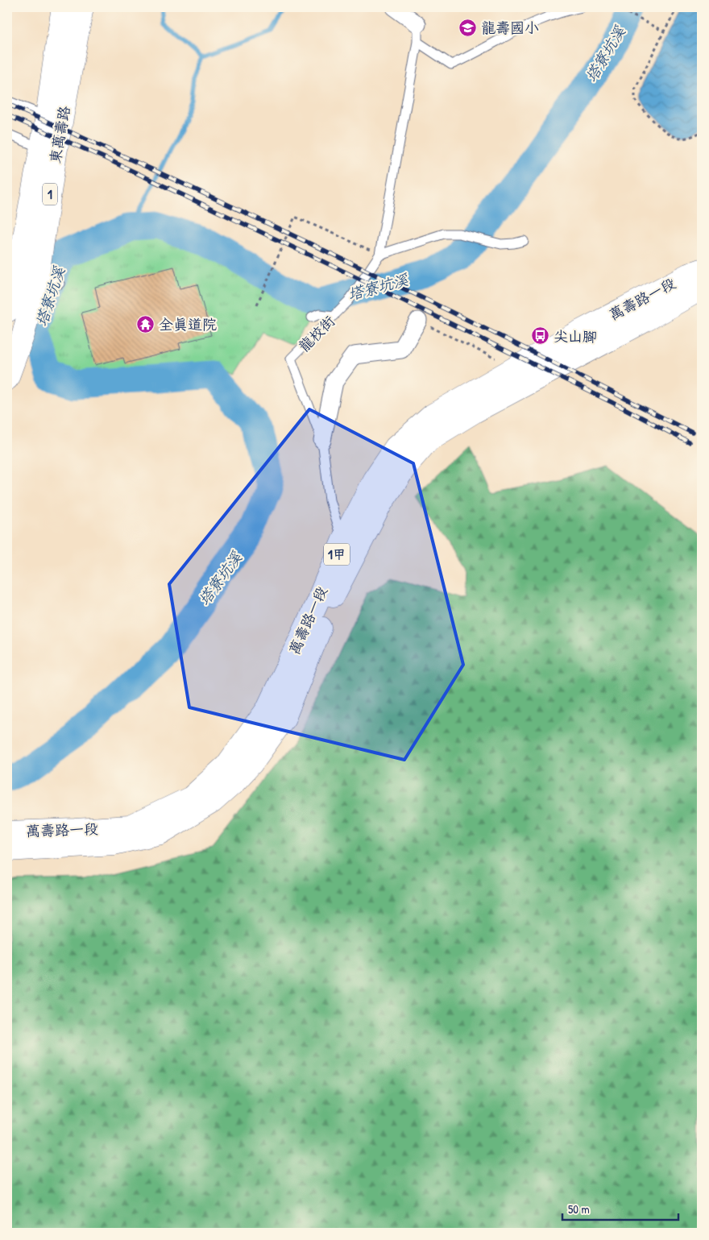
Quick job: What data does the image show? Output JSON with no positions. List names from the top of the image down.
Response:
{
  "streets": {
    "main road": [
      "東萬壽路",
      "1",
      "萬壽路一段",
      "1甲"
    ],
    "lane": ["龍校街"]
  },
  "crossings": [
    ["萬壽路一段", "龍校街"]
  ],
  "water": ["塔寮坑溪"],
  "places": {
    "school or university": ["龍壽國小"],
    "temple": ["全真道院"],
    "bus stop": ["尖山腳"]
  },
  "scale_bar": "50 m"
}
